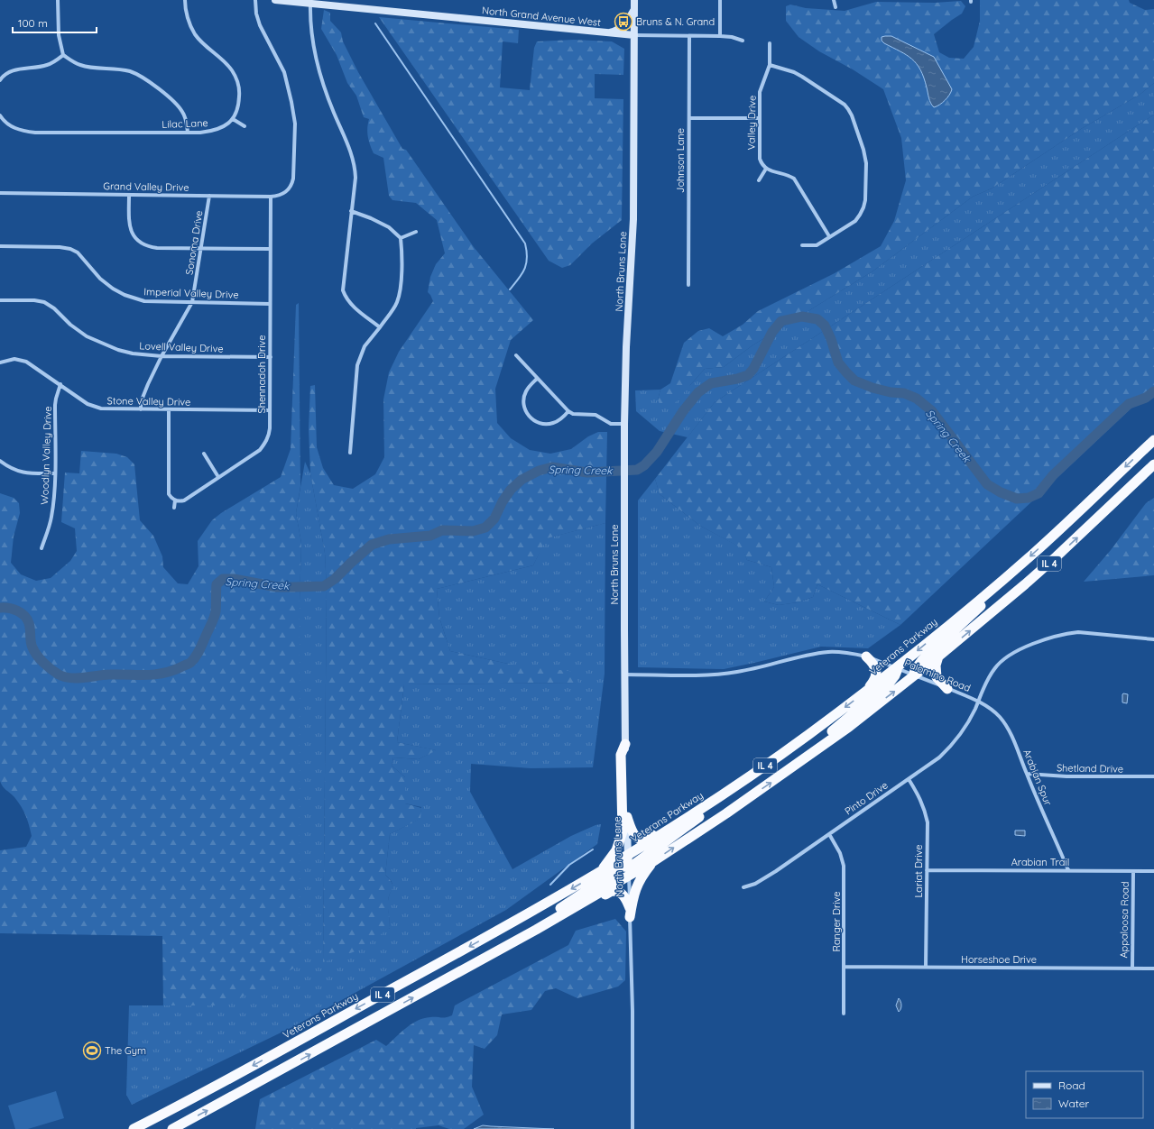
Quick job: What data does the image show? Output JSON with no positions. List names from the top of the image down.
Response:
{
  "streets": {
    "highway": ["IL 4", "Veterans Parkway"],
    "main road": ["North Grand Avenue West", "North Bruns Lane"],
    "street": [
      "Valley Drive",
      "Lilac Lane",
      "Johnson Lane",
      "Grand Valley Drive",
      "Sonoma Drive",
      "Imperial Valley Drive",
      "Lovell Valley Drive",
      "Shennadoh Drive",
      "Stone Valley Drive",
      "Woodlyn Valley Drive",
      "Palomino Road",
      "Shetland Drive",
      "Arabian Spur",
      "Pinto Drive",
      "Arabian Trail",
      "Lariat Drive",
      "Appaloosa Road",
      "Ranger Drive",
      "Horseshoe Drive"
    ]
  },
  "crossings": [
    ["North Grand Avenue West", "North Bruns Lane"],
    ["Grand Valley Drive", "Sonoma Drive"],
    ["Grand Valley Drive", "Shennadoh Drive"],
    ["Sonoma Drive", "Imperial Valley Drive"],
    ["Sonoma Drive", "Lovell Valley Drive"],
    ["Sonoma Drive", "Stone Valley Drive"],
    ["North Bruns Lane", "IL 4"],
    ["North Bruns Lane", "Veterans Parkway"],
    ["North Bruns Lane", "Palomino Road"],
    ["Imperial Valley Drive", "Shennadoh Drive"],
    ["Lovell Valley Drive", "Shennadoh Drive"],
    ["Shennadoh Drive", "Stone Valley Drive"],
    ["Stone Valley Drive", "Woodlyn Valley Drive"],
    ["IL 4", "Palomino Road"],
    ["Veterans Parkway", "Palomino Road"],
    ["Palomino Road", "Arabian Spur"],
    ["Palomino Road", "Pinto Drive"],
    ["Shetland Drive", "Arabian Spur"],
    ["Arabian Spur", "Pinto Drive"],
    ["Arabian Spur", "Arabian Trail"],
    ["Pinto Drive", "Lariat Drive"],
    ["Pinto Drive", "Ranger Drive"],
    ["Arabian Trail", "Lariat Drive"],
    ["Arabian Trail", "Appaloosa Road"],
    ["Lariat Drive", "Horseshoe Drive"],
    ["Appaloosa Road", "Horseshoe Drive"],
    ["Ranger Drive", "Horseshoe Drive"]
  ],
  "water": ["Spring Creek"],
  "places": {
    "bus stop": ["Bruns & N. Grand"],
    "sports": ["The Gym"]
  },
  "legend": ["Road", "Water"],
  "scale_bar": "100 m"
}
